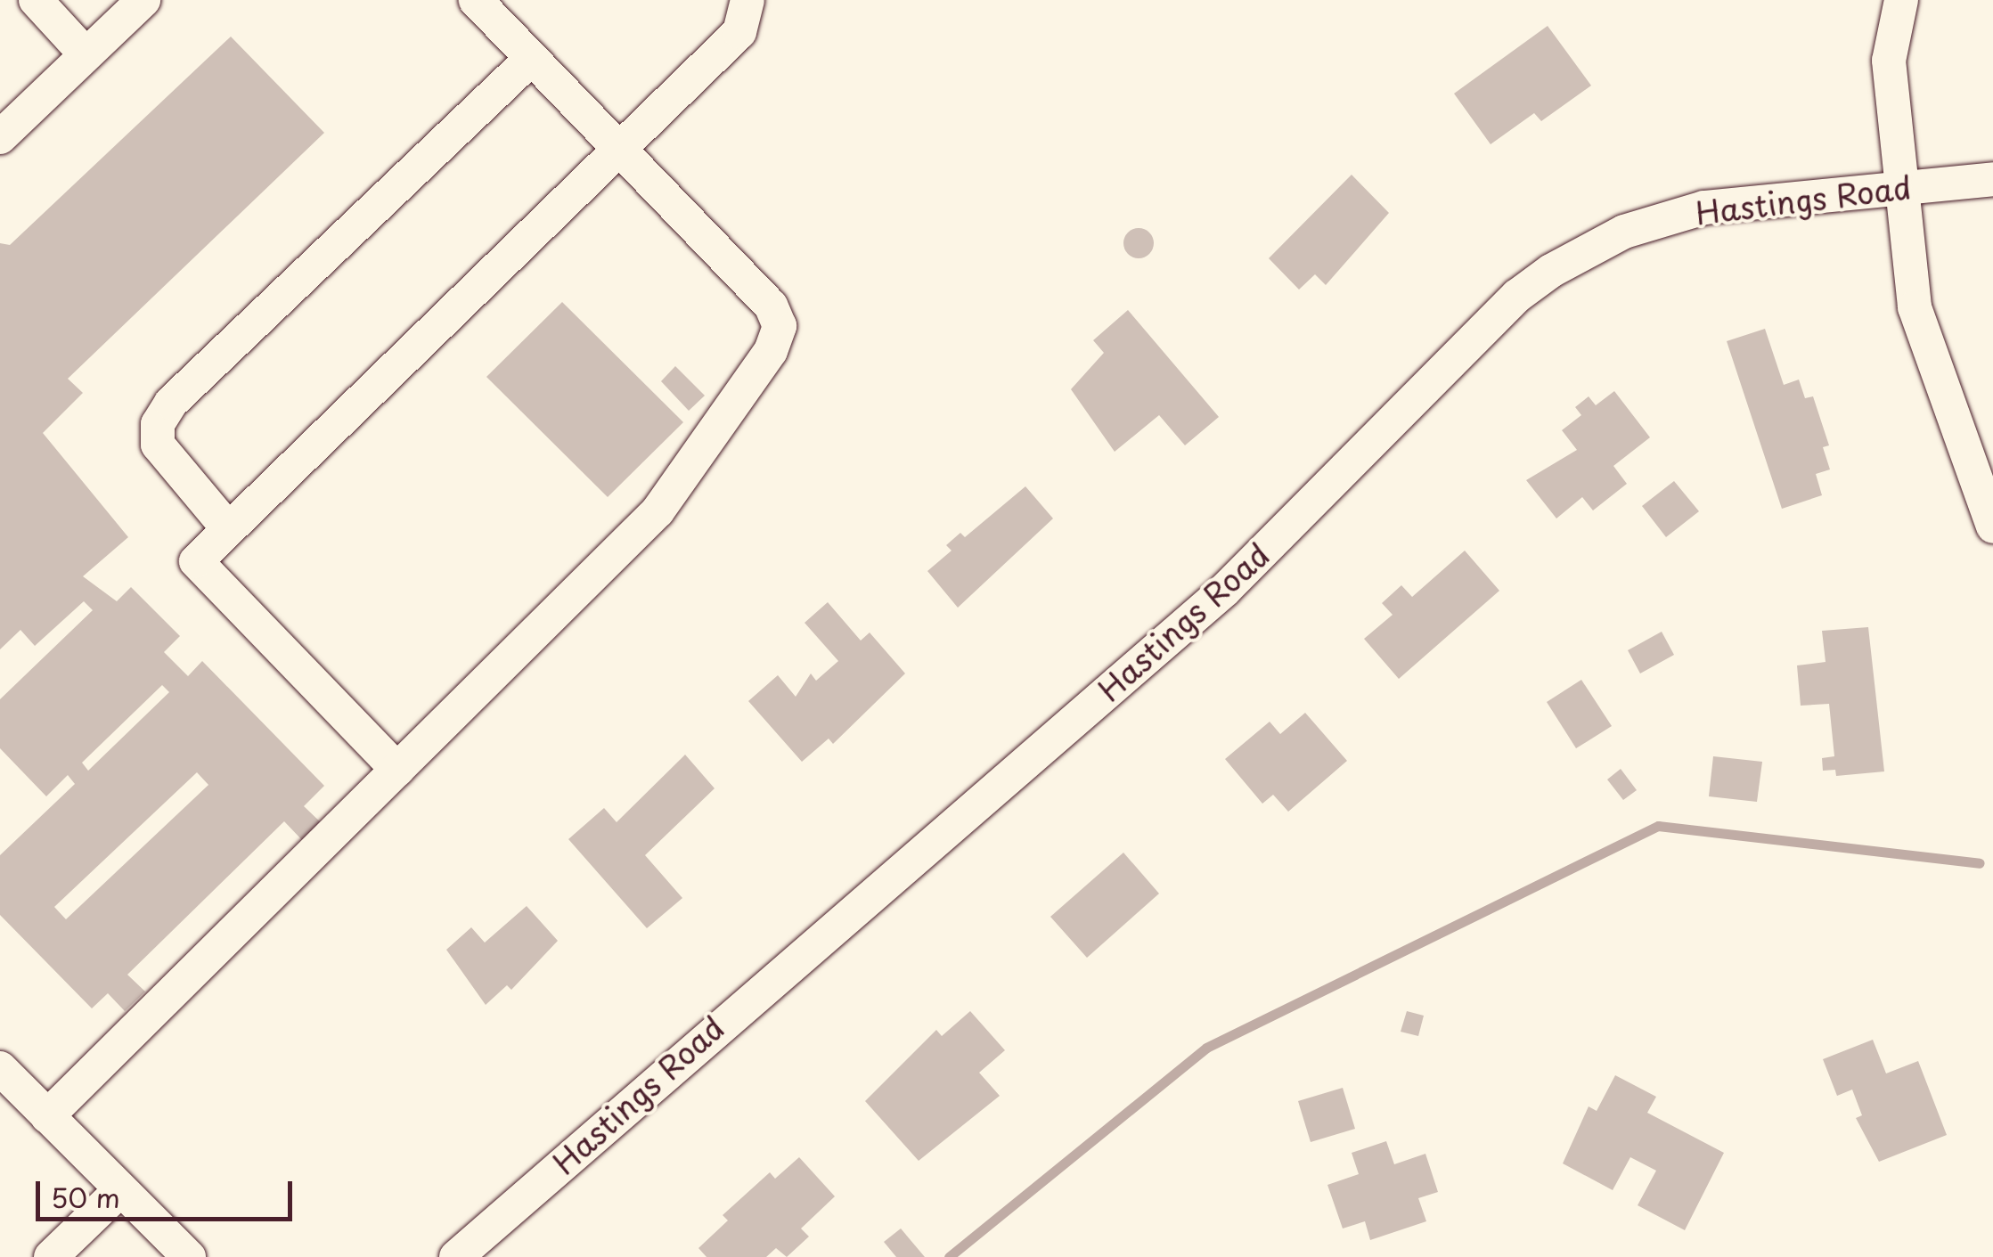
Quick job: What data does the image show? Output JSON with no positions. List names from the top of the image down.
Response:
{
  "streets": {
    "street": ["Hastings Road"]
  },
  "scale_bar": "50 m"
}
